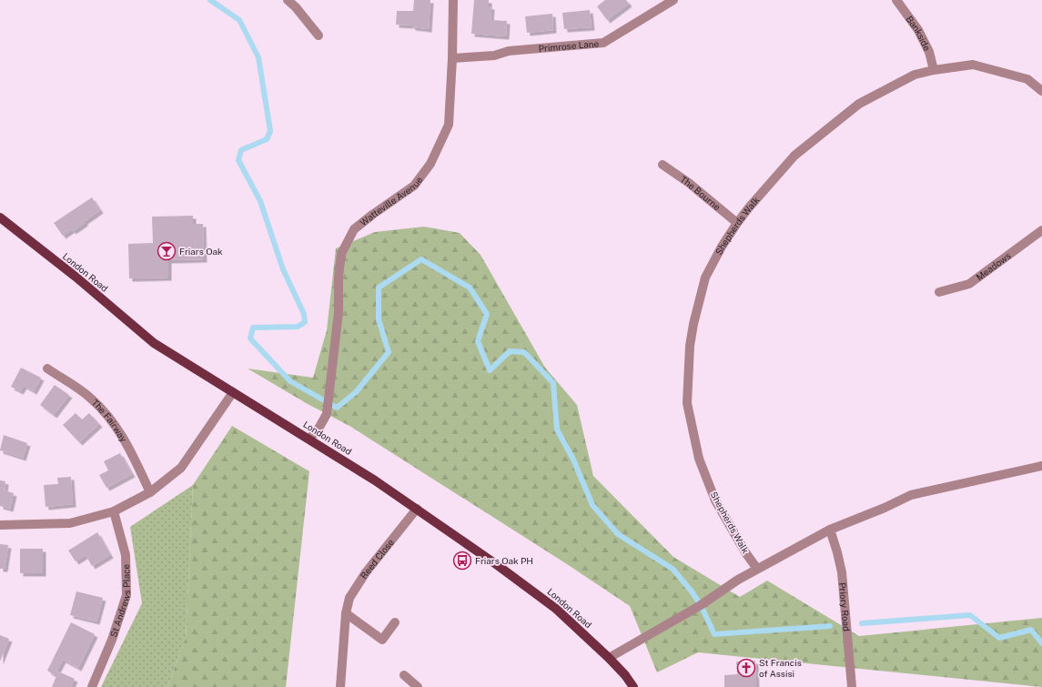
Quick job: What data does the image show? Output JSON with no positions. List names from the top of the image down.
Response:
{
  "streets": {
    "main road": ["London Road"],
    "street": [
      "Bankside",
      "Primrose Lane",
      "The Bourne",
      "Watteville Avenue",
      "Shepherds Walk",
      "Meadows",
      "The Fairway",
      "Reed Close",
      "St Andrews Place",
      "Priory Road"
    ]
  },
  "crossings": [
    ["Bankside", "Shepherds Walk"],
    ["Primrose Lane", "Watteville Avenue"],
    ["The Bourne", "Shepherds Walk"],
    ["Watteville Avenue", "London Road"],
    ["London Road", "Reed Close"]
  ],
  "places": {
    "bar": ["Friars Oak"],
    "bus stop": ["Friars Oak PH"],
    "church": ["St Francis of Assisi"]
  }
}
